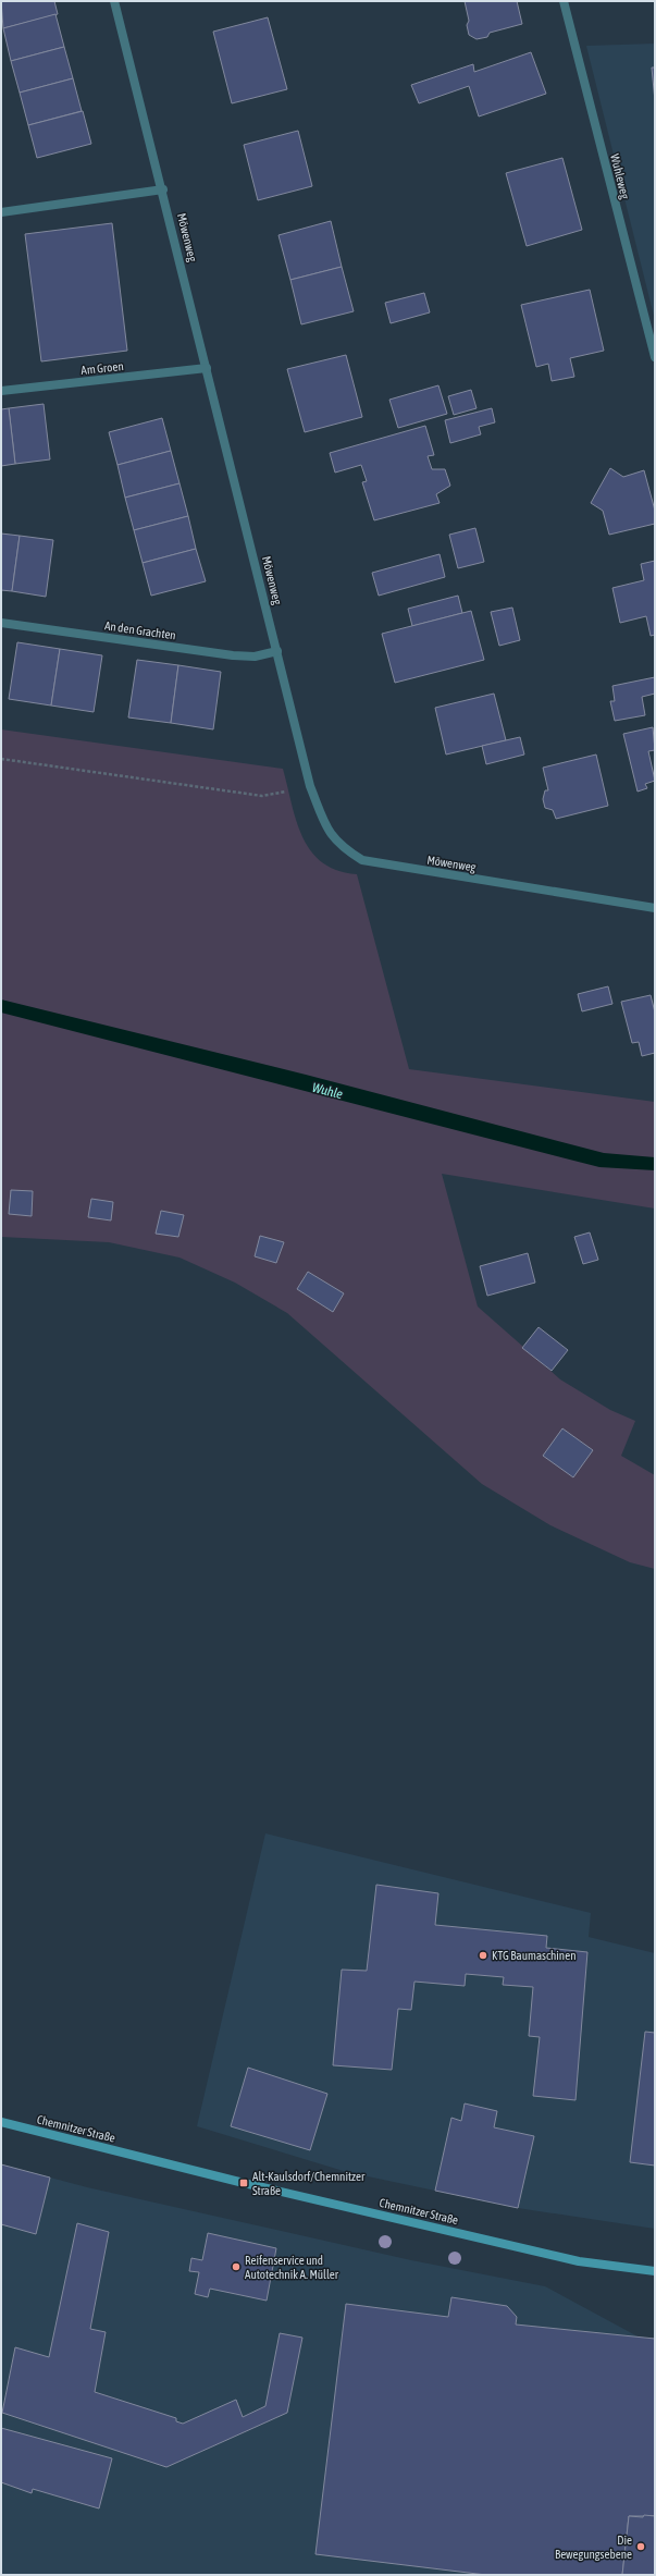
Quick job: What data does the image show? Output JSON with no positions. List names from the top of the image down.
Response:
{
  "streets": {
    "main road": ["Chemnitzer Straße"],
    "street": [
      "Wuhleweg",
      "Möwenweg",
      "Am Groen",
      "An den Grachten"
    ]
  },
  "crossings": [
    ["Möwenweg", "Am Groen"],
    ["Möwenweg", "An den Grachten"]
  ],
  "water": ["Wuhle"],
  "places": {
    "other": ["KTG Baumaschinen", "Reifenservice und Autotechnik A. Müller", "Die Bewegungsebene"],
    "transit": ["Alt-Kaulsdorf/Chemnitzer Straße"]
  }
}
